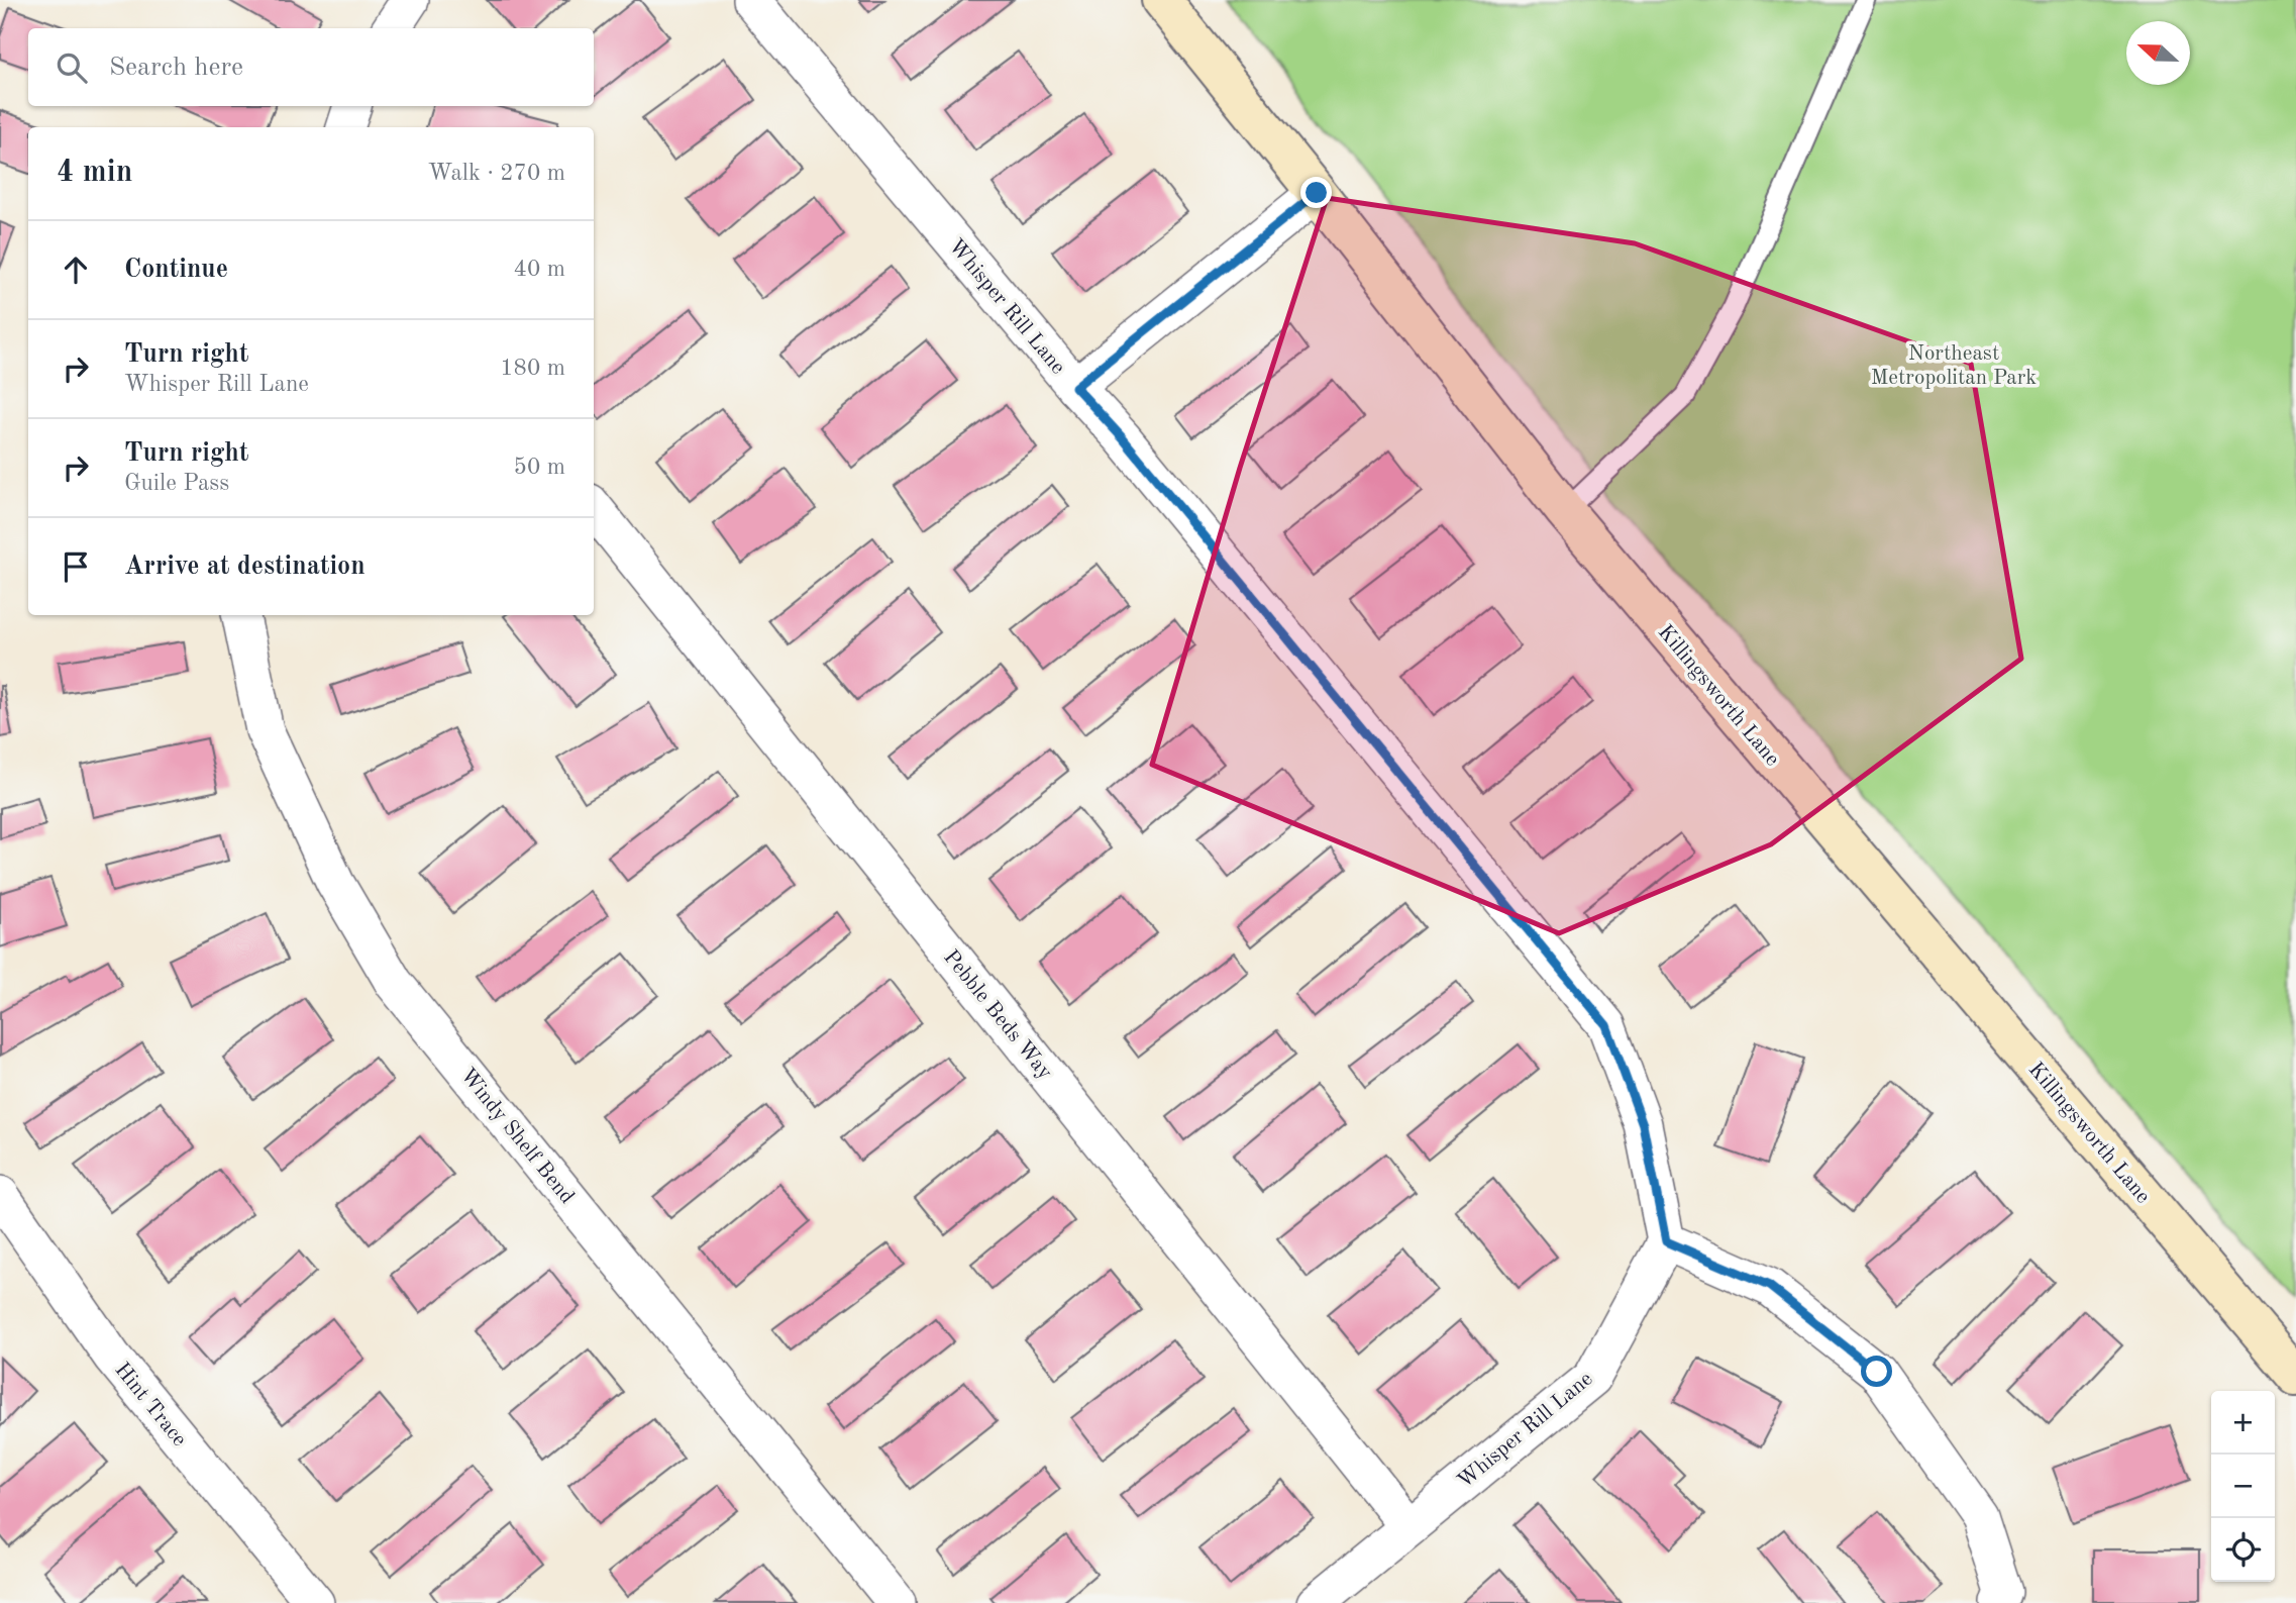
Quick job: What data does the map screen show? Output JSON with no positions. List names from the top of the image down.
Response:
{
  "streets": {
    "street": [
      "Whisper Rill Lane",
      "Killingsworth Lane",
      "Pebble Beds Way",
      "Windy Shelf Bend",
      "Hint Trace"
    ]
  },
  "crossings": [
    ["Whisper Rill Lane", "Pebble Beds Way"]
  ],
  "parks": ["Northeast Metropolitan Park"],
  "north": "left",
  "page": {
    "search": "Search here",
    "heading": ["4 min", "Walk · 270 m"],
    "list": [
      ["Continue", "40 m"],
      ["Turn right", "Whisper Rill Lane", "180 m"],
      ["Turn right", "Guile Pass", "50 m"],
      "Arrive at destination"
    ],
    "map_buttons": ["+", "−"]
  }
}
